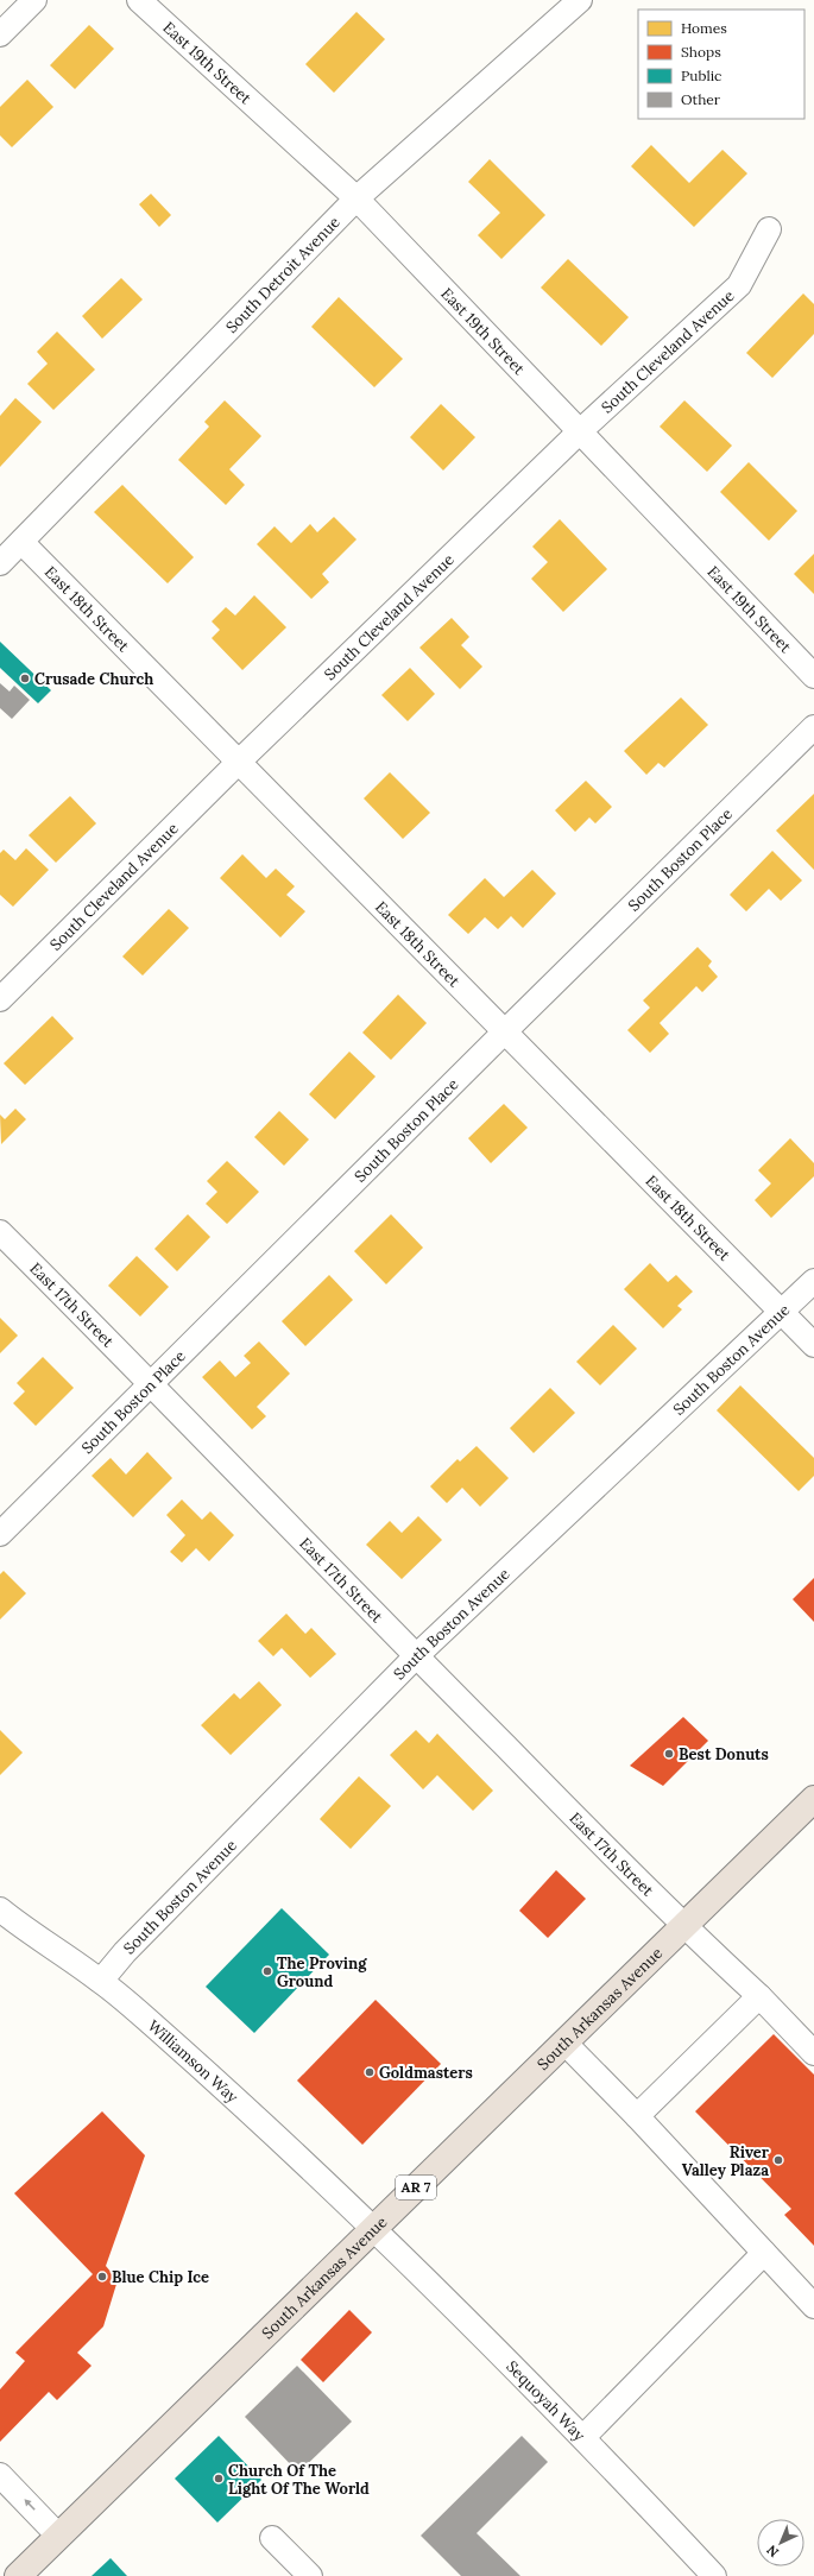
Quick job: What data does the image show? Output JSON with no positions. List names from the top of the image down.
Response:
{
  "streets": {
    "highway": ["South Arkansas Avenue", "AR 7"],
    "street": [
      "East 19th Street",
      "South Detroit Avenue",
      "South Cleveland Avenue",
      "East 18th Street",
      "South Boston Place",
      "East 17th Street",
      "South Boston Avenue",
      "Williamson Way",
      "Sequoyah Way"
    ]
  },
  "crossings": [
    ["East 19th Street", "South Detroit Avenue"],
    ["East 19th Street", "South Cleveland Avenue"],
    ["South Detroit Avenue", "East 18th Street"],
    ["South Cleveland Avenue", "East 18th Street"],
    ["East 18th Street", "South Boston Place"],
    ["East 18th Street", "South Boston Avenue"],
    ["South Boston Place", "East 17th Street"],
    ["East 17th Street", "South Boston Avenue"],
    ["East 17th Street", "South Arkansas Avenue"],
    ["South Boston Avenue", "Williamson Way"],
    ["South Arkansas Avenue", "Williamson Way"],
    ["South Arkansas Avenue", "Sequoyah Way"],
    ["Williamson Way", "Sequoyah Way"]
  ],
  "places": [
    "Crusade Church",
    "Best Donuts",
    "The Proving Ground",
    "Goldmasters",
    "River Valley Plaza",
    "Blue Chip Ice",
    "Church Of The Light Of The World"
  ],
  "legend": [
    "Homes",
    "Shops",
    "Public",
    "Other"
  ],
  "north": "bottom left"
}
